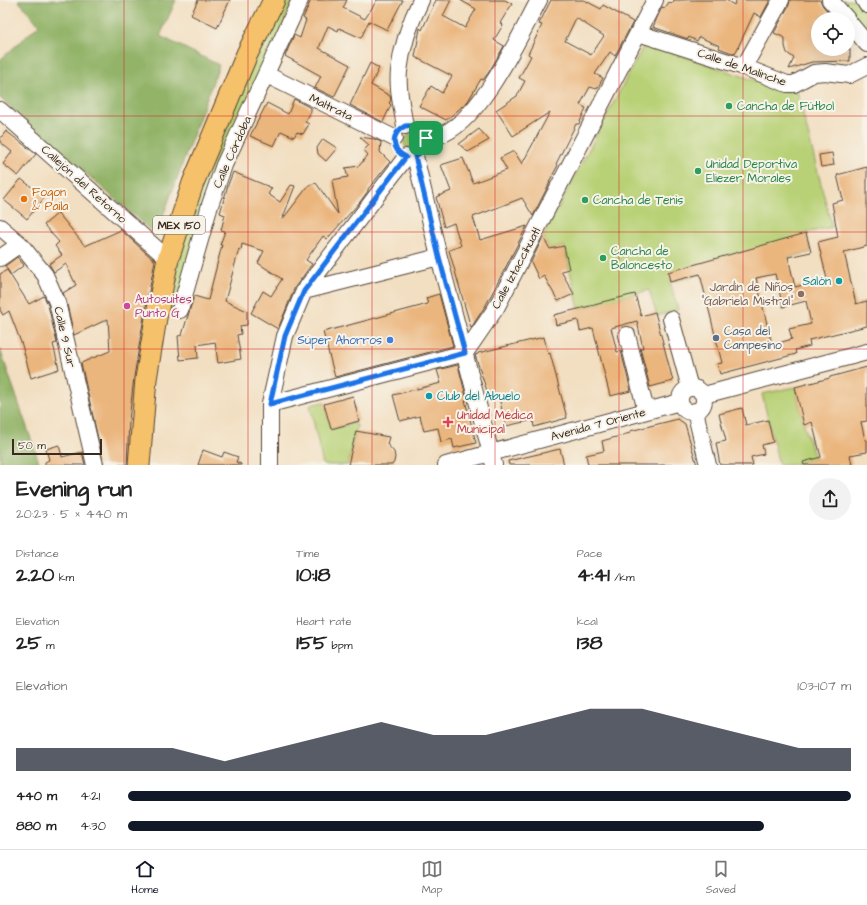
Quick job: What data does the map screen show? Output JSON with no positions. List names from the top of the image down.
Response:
{
  "streets": {
    "main road": ["MEX 150"],
    "street": [
      "Calle de Malinche",
      "Maltrata",
      "Calle Córdoba",
      "Callejón del Retorno",
      "Calle Iztaccíhuatl",
      "Calle 9 Sur",
      "Avenida 7 Oriente"
    ]
  },
  "crossings": [
    ["Calle de Malinche", "Calle Iztaccíhuatl"],
    ["Maltrata", "Calle Córdoba"],
    ["Callejón del Retorno", "MEX 150"]
  ],
  "places": {
    "other": [
      "Cancha de Fútbol",
      "Unidad Deportiva Eliezer Morales",
      "Fogon & Paila",
      "Cancha de Tenis",
      "Cancha de Baloncesto",
      "Salón",
      "Jardin de Niños \"Gabriela Mistral\"",
      "Autosuites Punto G",
      "Casa del Campesino",
      "Súper Ahorros",
      "Club del Abuelo"
    ],
    "health": ["Unidad Médica Municipal"]
  },
  "scale_bar": "50 m",
  "page": {
    "scale": "50 m",
    "heading": ["Evening run", "20:23 · 5 × 440 m"],
    "stats": [
      ["Distance", "2.20 km"],
      ["Time", "10:18"],
      ["Pace", "4:41 /km"],
      ["Elevation", "25 m"],
      ["Heart rate", "155 bpm"],
      ["kcal", "138"]
    ],
    "chart": ["Elevation", "103–107 m"],
    "list": [
      {
        "name": "440 m",
        "note": "4:21"
      },
      {
        "name": "880 m",
        "note": "4:30"
      }
    ],
    "tabs": ["Home", "Map", "Saved"]
  }
}
